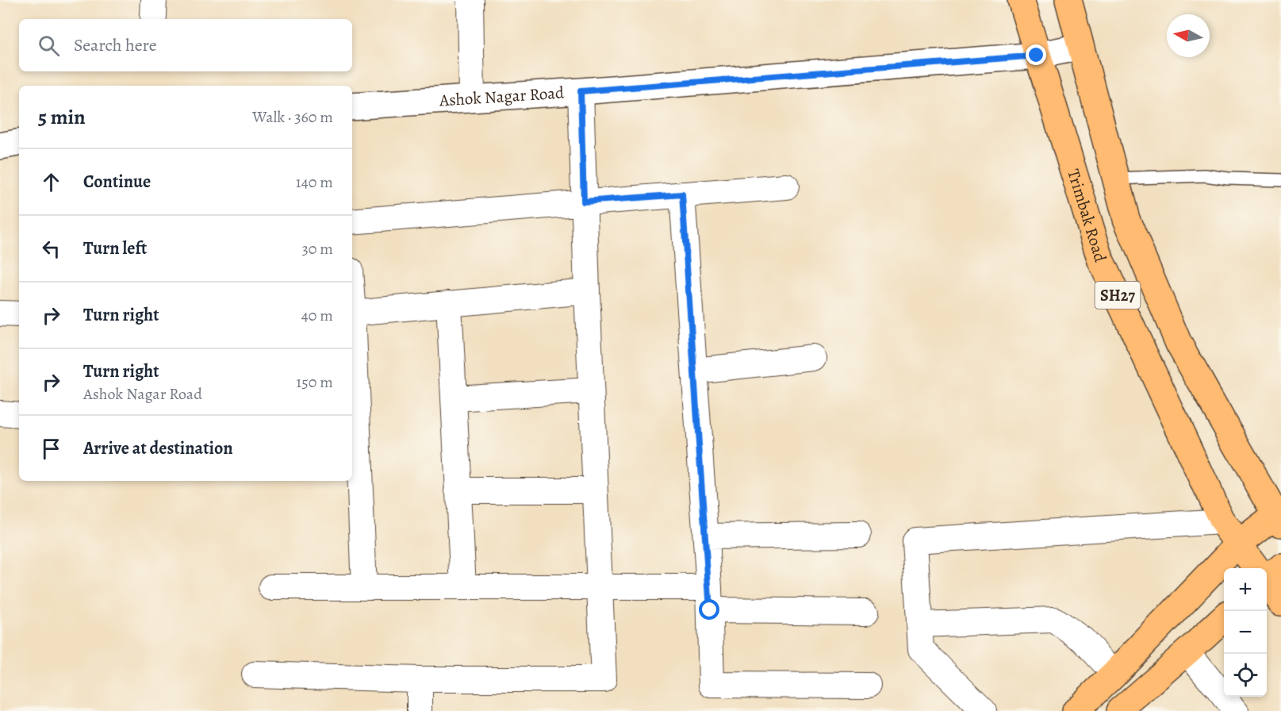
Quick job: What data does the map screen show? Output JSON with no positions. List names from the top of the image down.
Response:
{
  "streets": {
    "main road": ["Trimbak Road", "SH27"],
    "street": ["Ashok Nagar Road"]
  },
  "crossings": [
    ["Ashok Nagar Road", "Trimbak Road"]
  ],
  "north": "left",
  "page": {
    "search": "Search here",
    "heading": ["5 min", "Walk · 360 m"],
    "list": [
      ["Continue", "140 m"],
      ["Turn left", "30 m"],
      ["Turn right", "40 m"],
      ["Turn right", "Ashok Nagar Road", "150 m"],
      "Arrive at destination"
    ],
    "map_buttons": ["+", "−"]
  }
}
